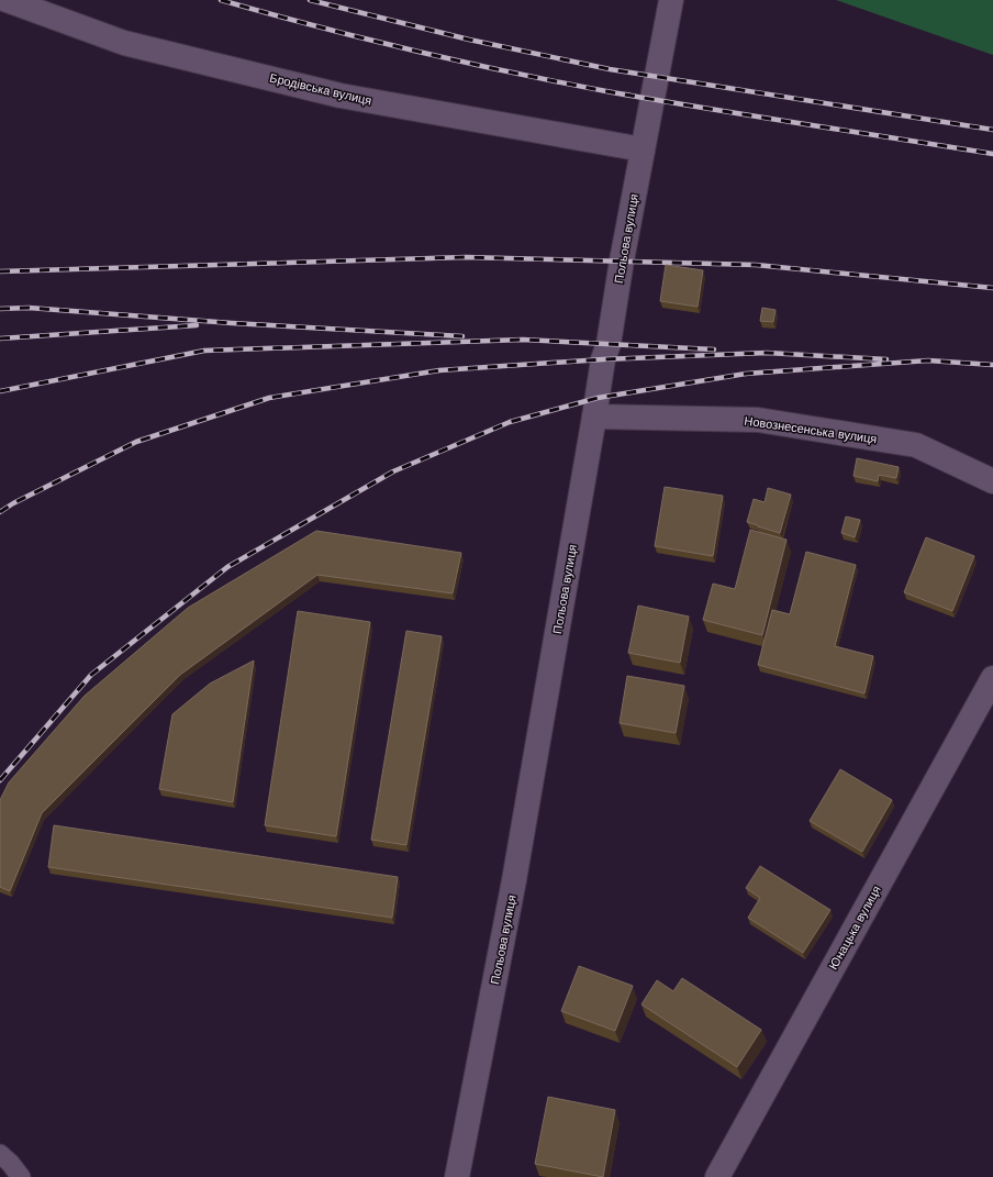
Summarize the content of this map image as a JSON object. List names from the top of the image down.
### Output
{
  "streets": {
    "street": [
      "Бродівська вулиця",
      "Польова вулиця",
      "Новознесенська вулиця",
      "Юнацька вулиця"
    ]
  },
  "crossings": [
    ["Бродівська вулиця", "Польова вулиця"],
    ["Польова вулиця", "Новознесенська вулиця"]
  ]
}
